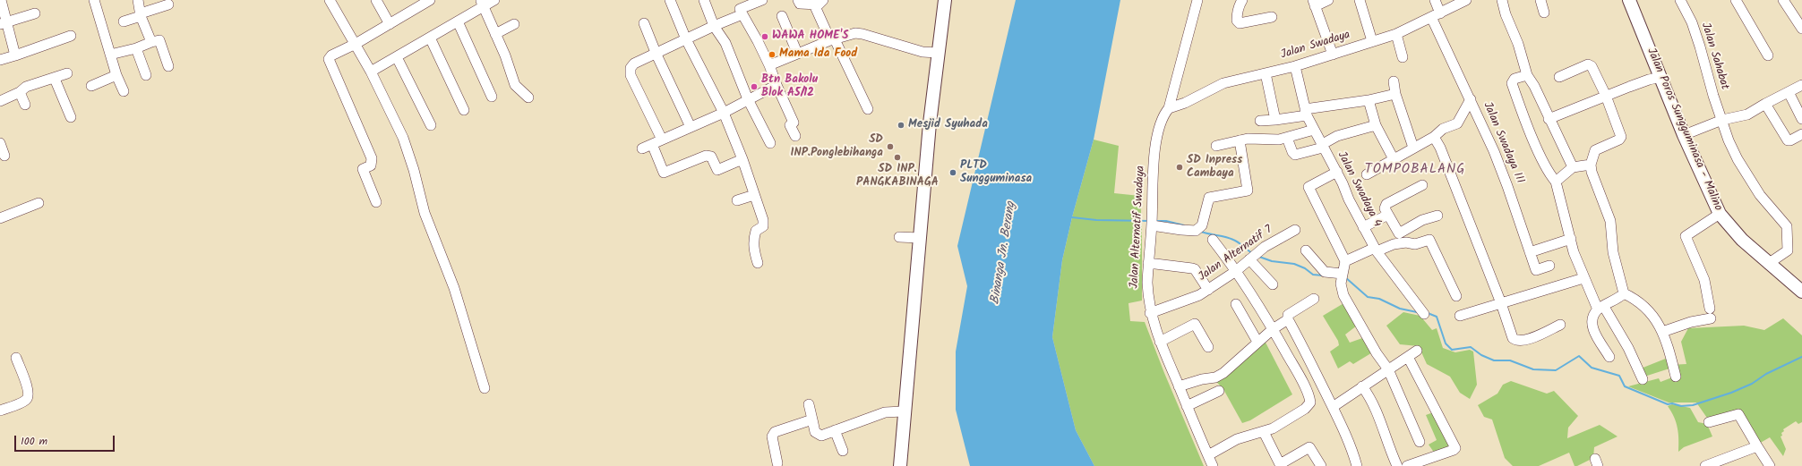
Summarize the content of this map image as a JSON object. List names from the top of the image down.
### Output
{
  "streets": {
    "main road": ["Jalan Poros Sungguminasa - Malino"],
    "street": [
      "Jalan Swadaya",
      "Jalan Sahabat",
      "Jalan Swadaya III",
      "Jalan Swadaya 4",
      "Jalan Alternatif Swadaya",
      "Jalan Alternatif 7"
    ]
  },
  "crossings": [
    ["Jalan Swadaya", "Jalan Swadaya III"],
    ["Jalan Swadaya", "Jalan Swadaya 4"],
    ["Jalan Swadaya", "Jalan Alternatif Swadaya"],
    ["Jalan Sahabat", "Jalan Poros Sungguminasa - Malino"],
    ["Jalan Alternatif Swadaya", "Jalan Alternatif 7"]
  ],
  "districts": ["TOMPOBALANG"],
  "water": ["Binanga Jn. Berang"],
  "places": [
    "WAWA HOME'S",
    "Mama Ida Food",
    "Btn Bakolu Blok A5/12",
    "Mesjid Syuhada",
    "SD INP.Ponglebihanga",
    "SD INP. PANGKABINAGA",
    "SD Inpress Cambaya",
    "PLTD Sungguminasa"
  ],
  "scale_bar": "100 m"
}
